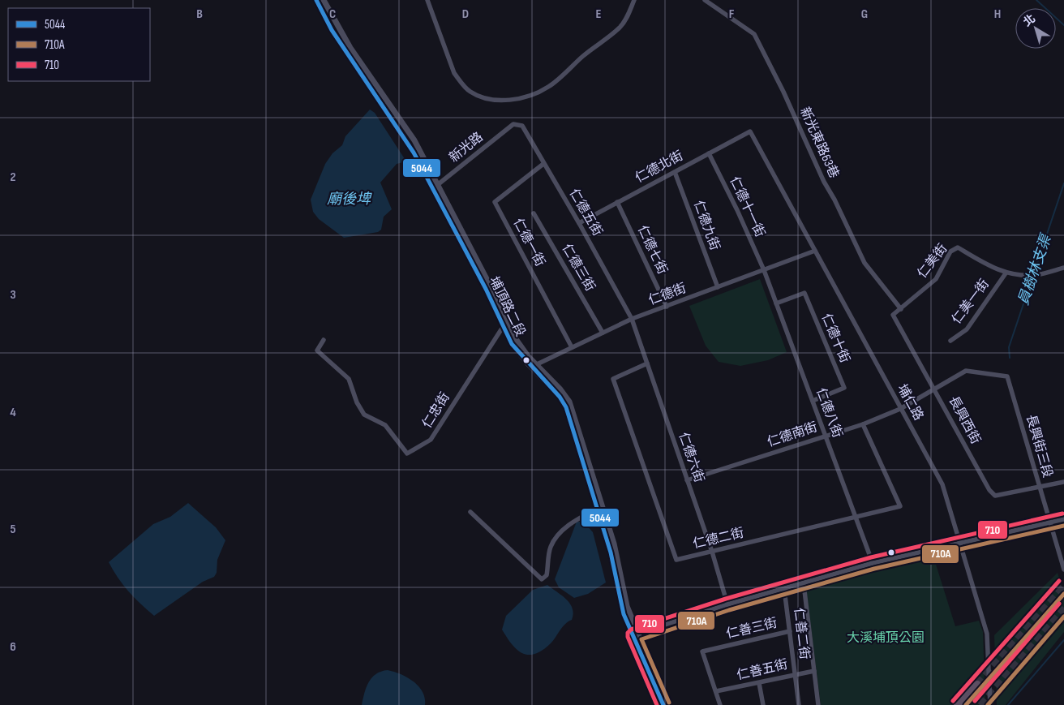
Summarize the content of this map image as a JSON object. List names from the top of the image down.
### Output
{
  "streets": {
    "street": [
      "新光東路63巷",
      "新光路",
      "仁德北街",
      "仁德十一街",
      "仁德五街",
      "仁德九街",
      "仁德一街",
      "仁德七街",
      "仁美街",
      "仁德三街",
      "仁德街",
      "仁美一街",
      "埔頂路二段",
      "仁德十街",
      "埔仁路",
      "仁忠街",
      "仁德八街",
      "長興西街",
      "仁德南街",
      "長興街三段",
      "仁德六街",
      "仁德二街",
      "仁善三街",
      "仁善二街",
      "仁善五街"
    ]
  },
  "crossings": [
    ["新光東路63巷", "仁美街"],
    ["新光路", "仁德五街"],
    ["新光路", "埔頂路二段"],
    ["仁德北街", "仁德十一街"],
    ["仁德北街", "仁德五街"],
    ["仁德北街", "仁德九街"],
    ["仁德北街", "仁德七街"],
    ["仁德北街", "埔仁路"],
    ["仁德十一街", "仁德街"],
    ["仁德十一街", "仁德八街"],
    ["仁德五街", "仁德一街"],
    ["仁德五街", "仁德街"],
    ["仁德五街", "仁德六街"],
    ["仁德九街", "仁德街"],
    ["仁德一街", "仁德街"],
    ["仁德七街", "仁德街"],
    ["仁美街", "仁美一街"],
    ["仁美街", "長興西街"],
    ["仁德三街", "仁德街"],
    ["仁德街", "埔頂路二段"],
    ["仁德街", "埔仁路"],
    ["仁德街", "仁德八街"],
    ["仁德街", "仁德六街"],
    ["埔頂路二段", "仁忠街"],
    ["仁德十街", "仁德八街"],
    ["埔仁路", "仁德南街"],
    ["仁德八街", "仁德南街"],
    ["仁德八街", "仁德二街"],
    ["長興西街", "仁德南街"],
    ["長興西街", "長興街三段"],
    ["仁德南街", "長興街三段"],
    ["仁德南街", "仁德六街"],
    ["仁德南街", "仁德二街"],
    ["仁德六街", "仁德二街"],
    ["仁善三街", "仁善二街"],
    ["仁善三街", "仁善五街"],
    ["仁善二街", "仁善五街"]
  ],
  "water": ["廟後埤", "員樹林支渠"],
  "parks": ["大溪埔頂公園"],
  "lines": ["transit line 5044", "transit line 710", "transit line 710A"],
  "legend": ["5044", "710A", "710"],
  "north": "top left",
  "grid": {
    "columns": [
      "B",
      "C",
      "D",
      "E",
      "F",
      "G",
      "H"
    ],
    "rows": [
      "2",
      "3",
      "4",
      "5",
      "6"
    ]
  }
}
